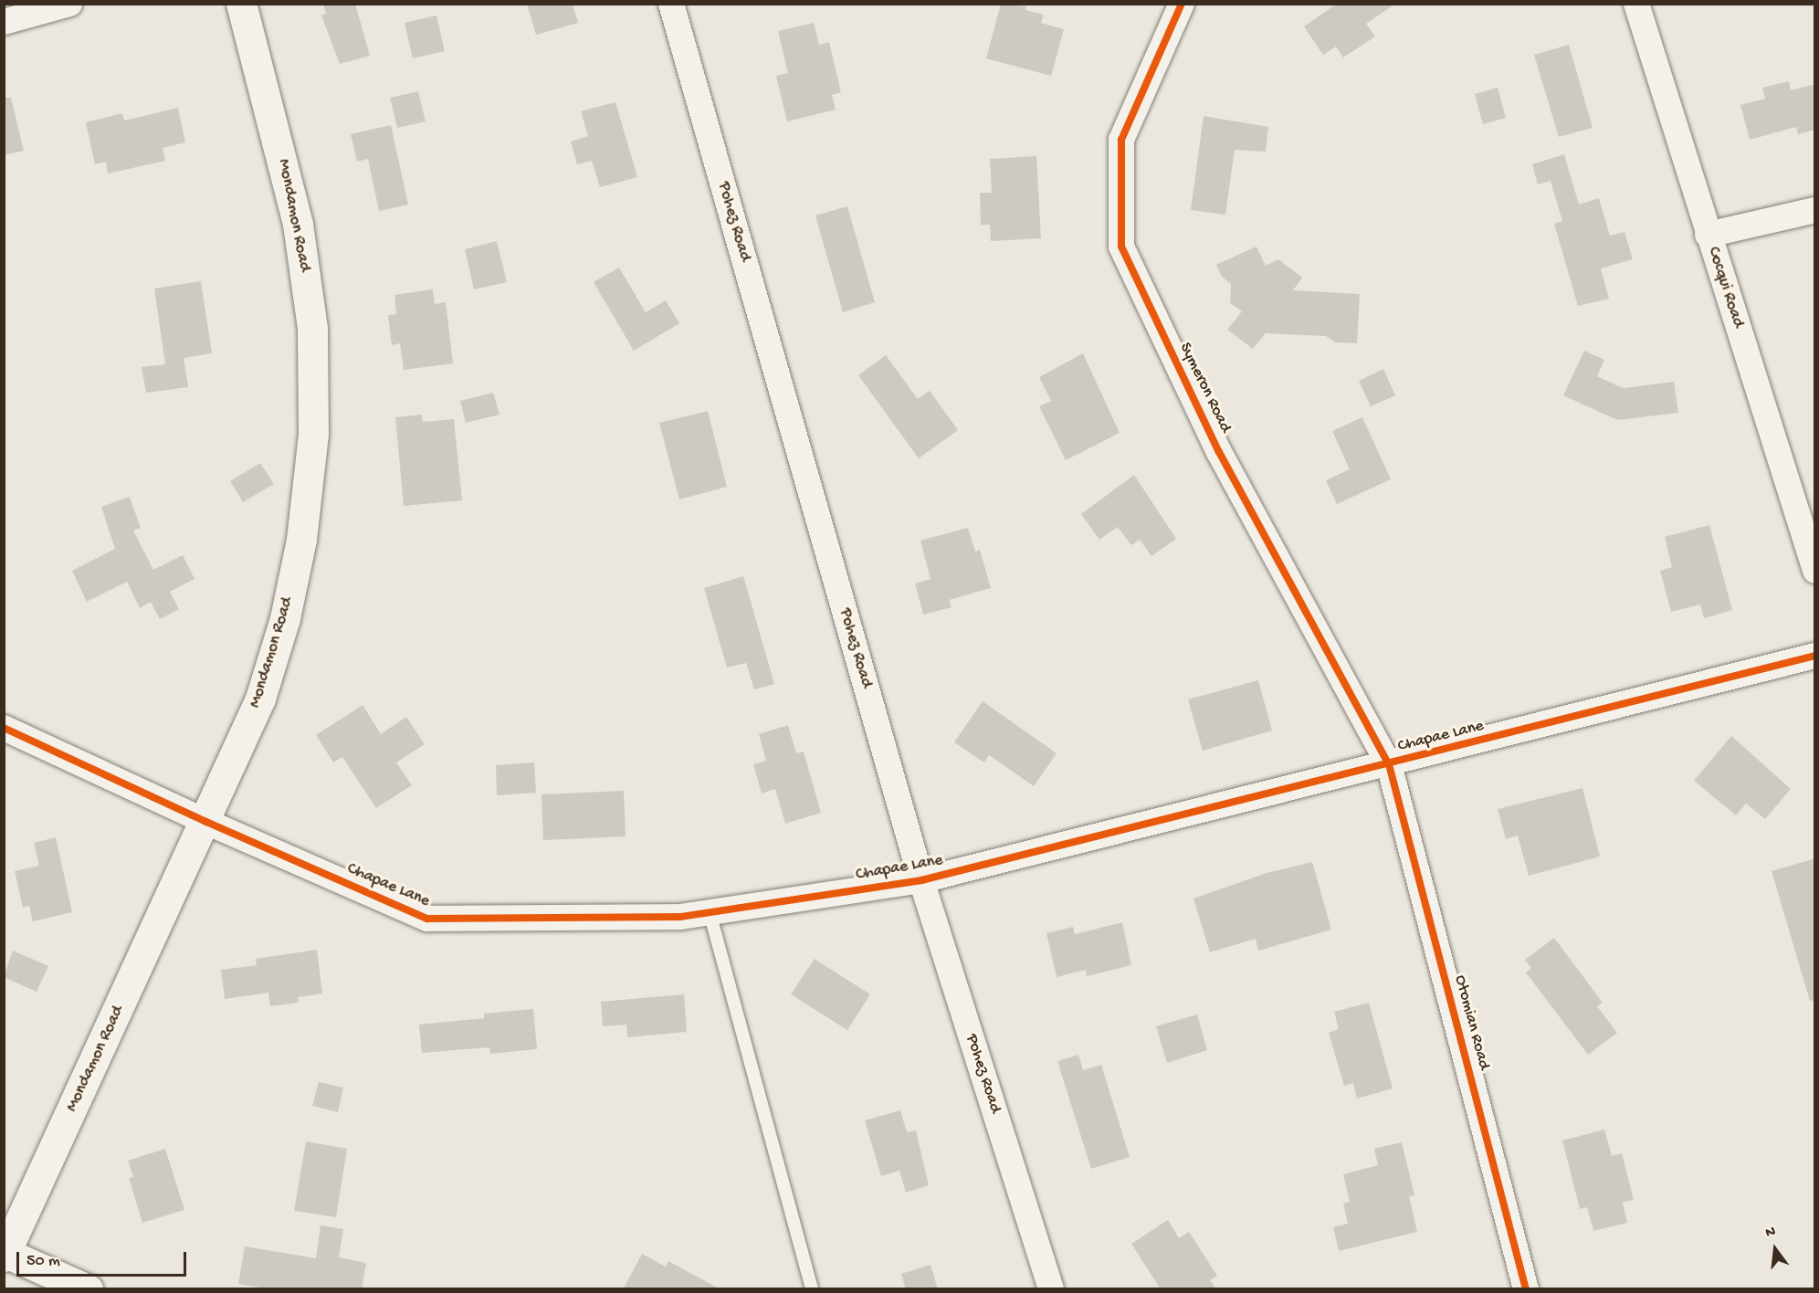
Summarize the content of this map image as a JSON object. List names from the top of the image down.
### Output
{
  "streets": {
    "street": [
      "Mondamon Road",
      "Pohez Road",
      "Cocqui Road",
      "Symeron Road",
      "Chapae Lane",
      "Otomian Road"
    ]
  },
  "crossings": [
    ["Mondamon Road", "Chapae Lane"],
    ["Pohez Road", "Chapae Lane"],
    ["Symeron Road", "Chapae Lane"],
    ["Symeron Road", "Otomian Road"],
    ["Chapae Lane", "Otomian Road"]
  ],
  "scale_bar": "50 m",
  "north": "top"
}
